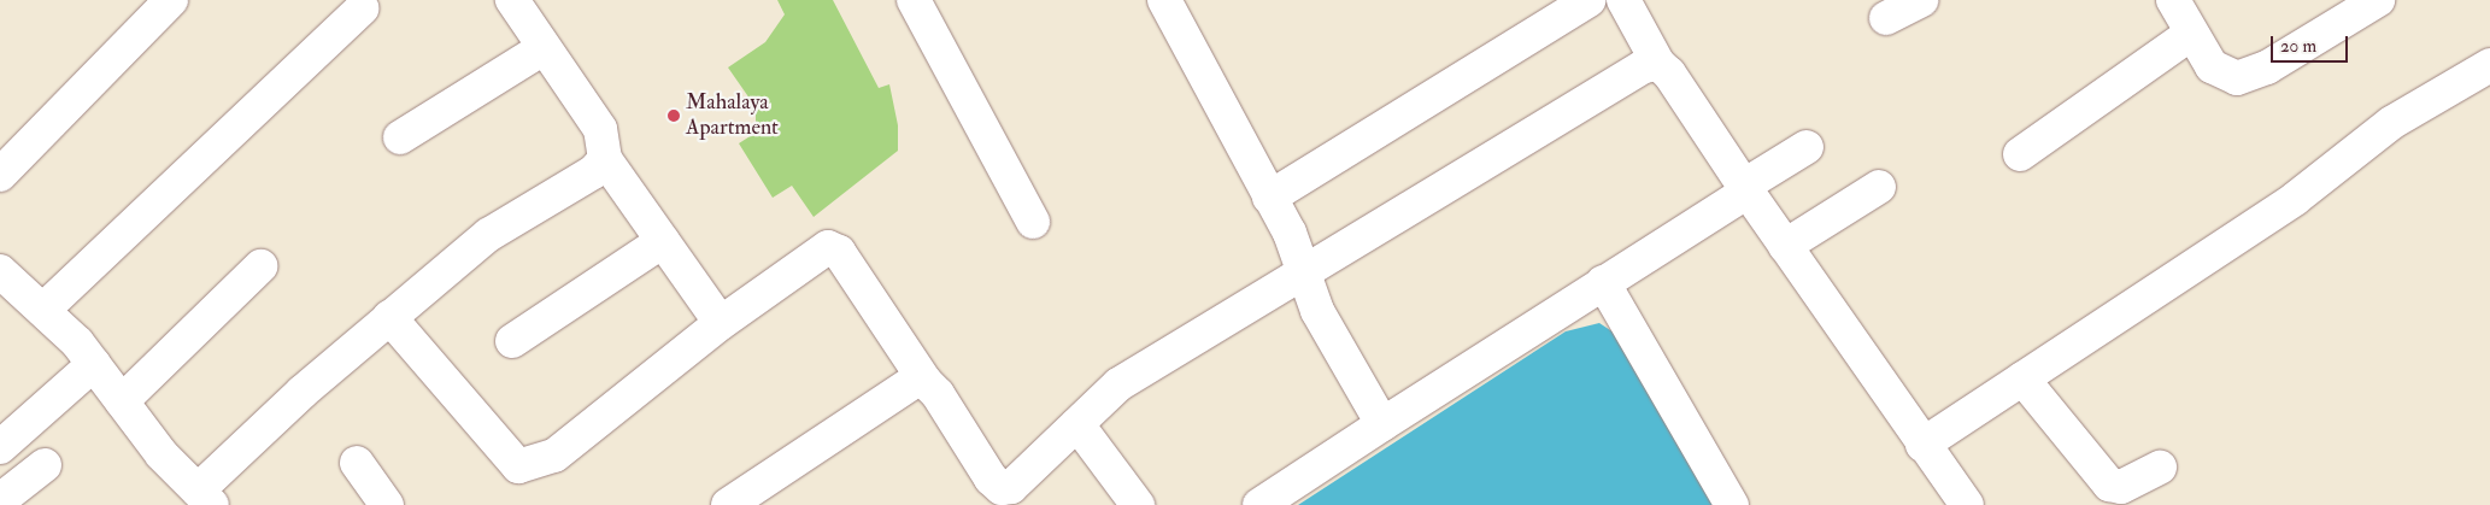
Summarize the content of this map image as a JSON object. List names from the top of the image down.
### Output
{
  "places": ["Mahalaya Apartment"],
  "scale_bar": "20 m"
}
